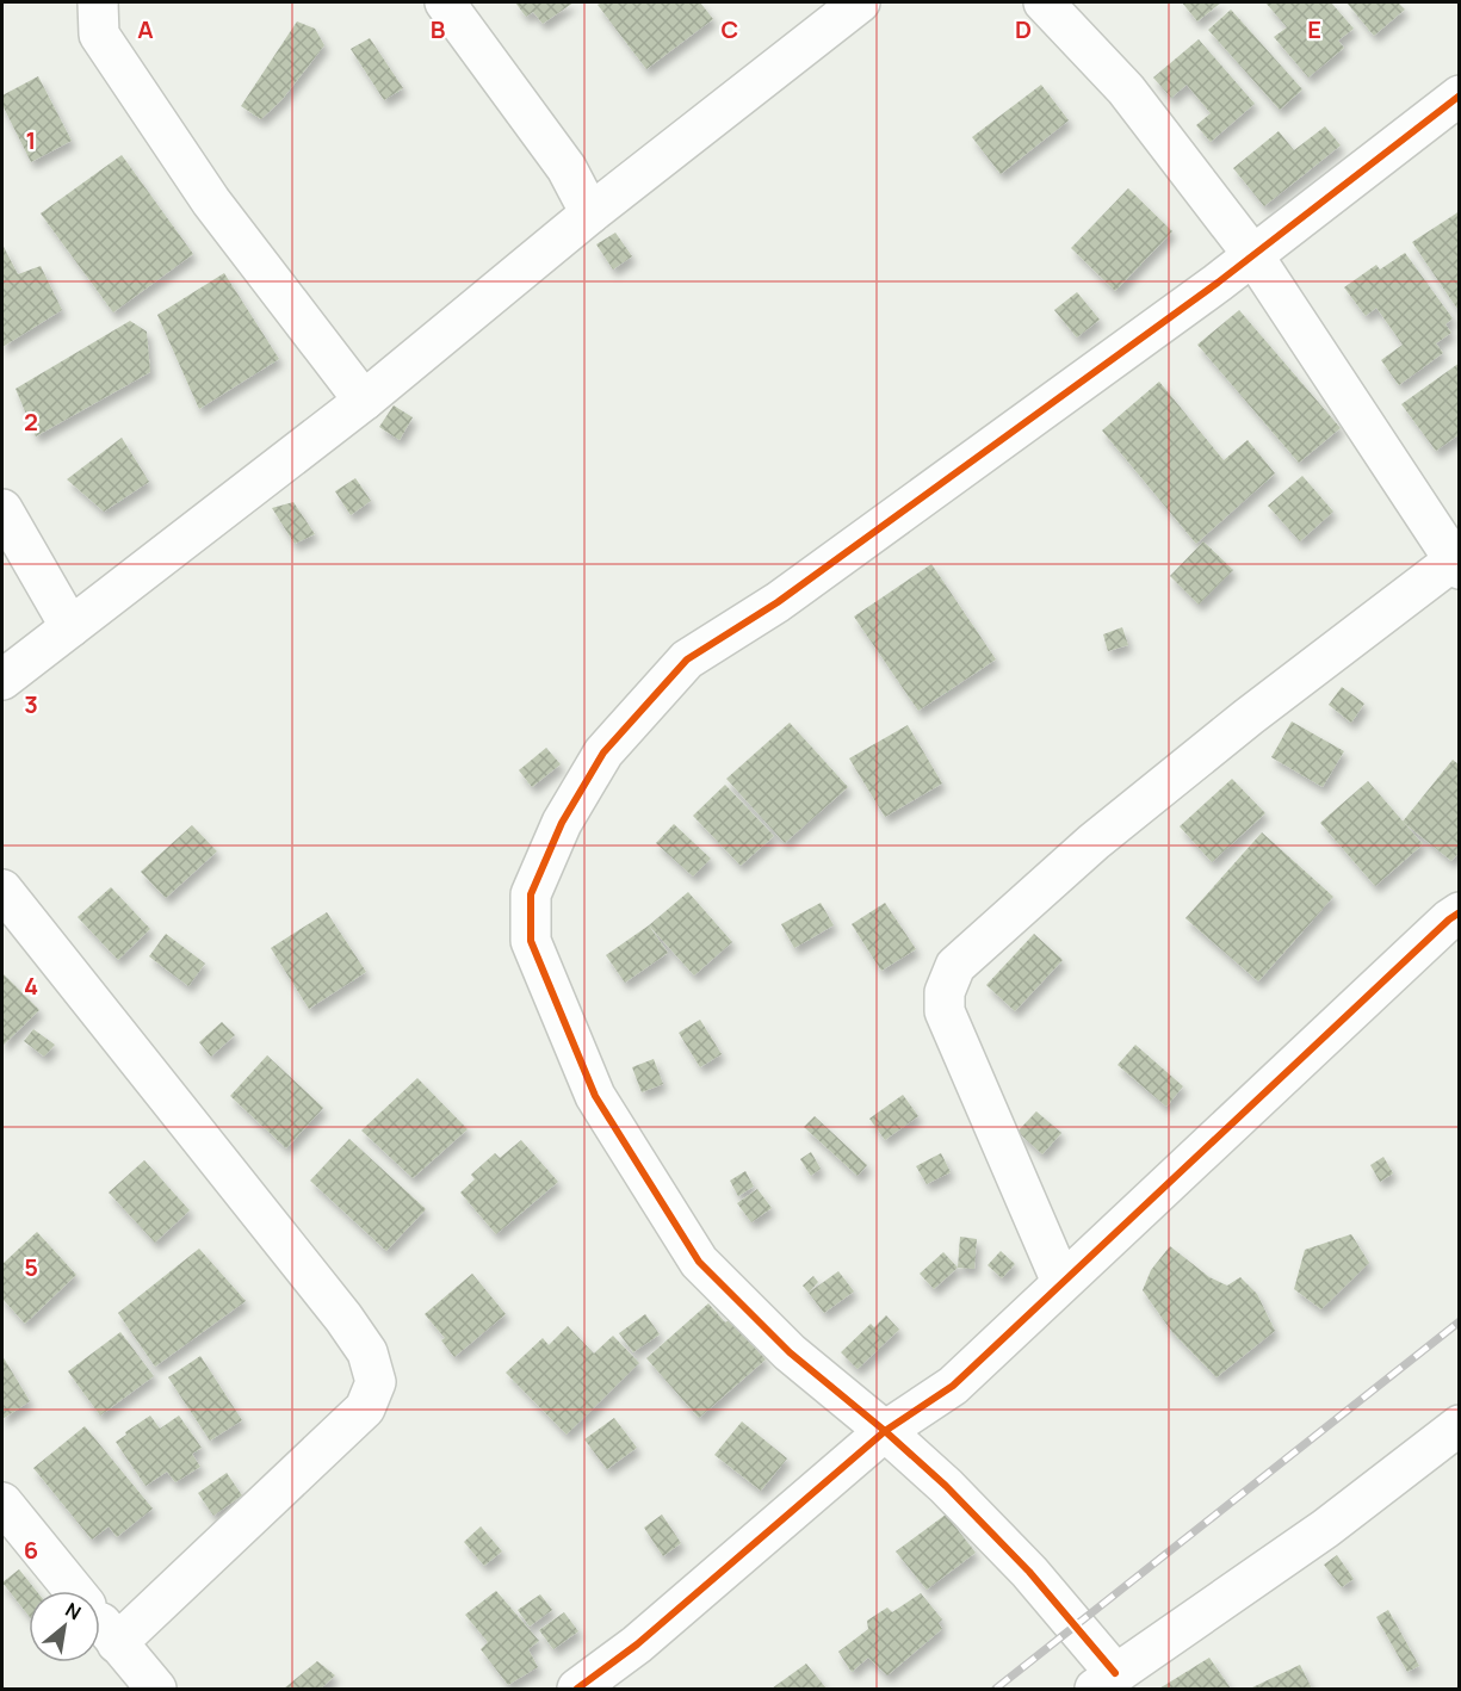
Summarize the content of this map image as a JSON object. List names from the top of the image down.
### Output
{
  "north": "top right",
  "grid": {
    "columns": [
      "A",
      "B",
      "C",
      "D",
      "E"
    ],
    "rows": [
      "1",
      "2",
      "3",
      "4",
      "5",
      "6"
    ]
  }
}
